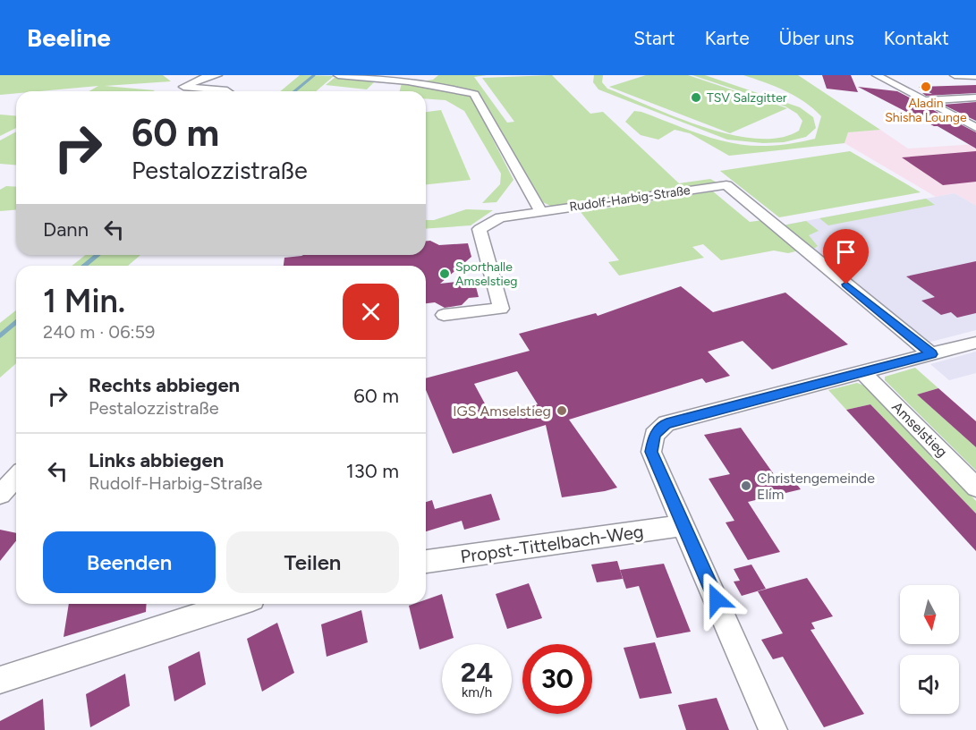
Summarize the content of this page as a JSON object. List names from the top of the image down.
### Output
{
  "streets": {
    "street": ["Rudolf-Harbig-Straße", "Amselstieg", "Propst-Tittelbach-Weg"]
  },
  "places": [
    "Aladin Shisha Lounge",
    "TSV Salzgitter",
    "Sporthalle Amselstieg",
    "IGS Amselstieg",
    "Christengemeinde Elim"
  ],
  "north": "bottom",
  "page": {
    "header": "Beeline",
    "nav": [
      "Start",
      "Karte",
      "Über uns",
      "Kontakt"
    ],
    "turn": ["60 m", "Pestalozzistraße"],
    "then": "Dann",
    "heading": ["1 Min.", "240 m · 06:59"],
    "list": [
      {
        "name": "Rechts abbiegen",
        "note": "Pestalozzistraße",
        "value": "60 m"
      },
      {
        "name": "Links abbiegen",
        "note": "Rudolf-Harbig-Straße",
        "value": "130 m"
      }
    ],
    "buttons": ["Beenden", "Teilen"],
    "speed": "24 km/h",
    "limit": "30"
  }
}
